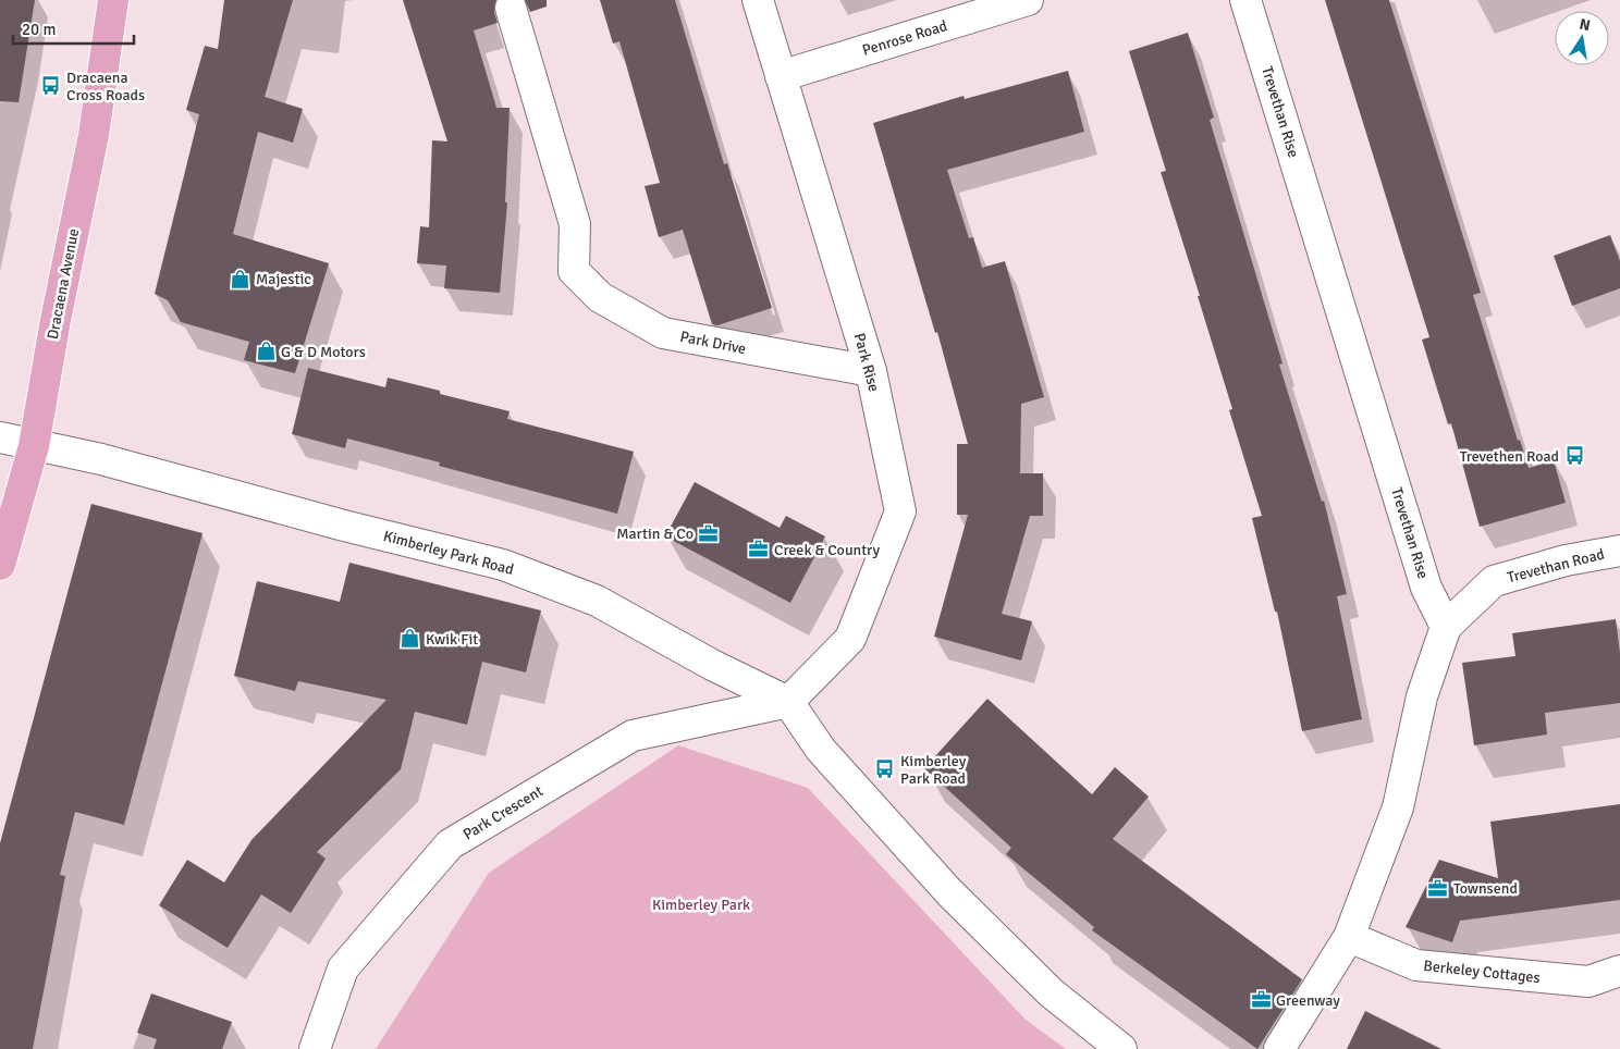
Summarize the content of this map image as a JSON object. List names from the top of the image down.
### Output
{
  "streets": {
    "main road": ["Dracaena Avenue"],
    "street": [
      "Penrose Road",
      "Trevethan Rise",
      "Park Drive",
      "Park Rise",
      "Kimberley Park Road",
      "Trevethan Road",
      "Park Crescent",
      "Berkeley Cottages"
    ]
  },
  "crossings": [
    ["Penrose Road", "Park Rise"],
    ["Trevethan Rise", "Trevethan Road"],
    ["Dracaena Avenue", "Kimberley Park Road"],
    ["Park Drive", "Park Rise"],
    ["Park Rise", "Kimberley Park Road"],
    ["Park Rise", "Park Crescent"],
    ["Kimberley Park Road", "Park Crescent"]
  ],
  "parks": ["Kimberley Park"],
  "places": {
    "bus stop": ["Dracaena Cross Roads", "Trevethen Road", "Kimberley Park Road"],
    "shop": ["Majestic", "G & D Motors", "Kwik Fit"],
    "office": [
      "Martin & Co",
      "Creek & Country",
      "Townsend",
      "Greenway"
    ]
  },
  "scale_bar": "20 m",
  "north": "top"
}
